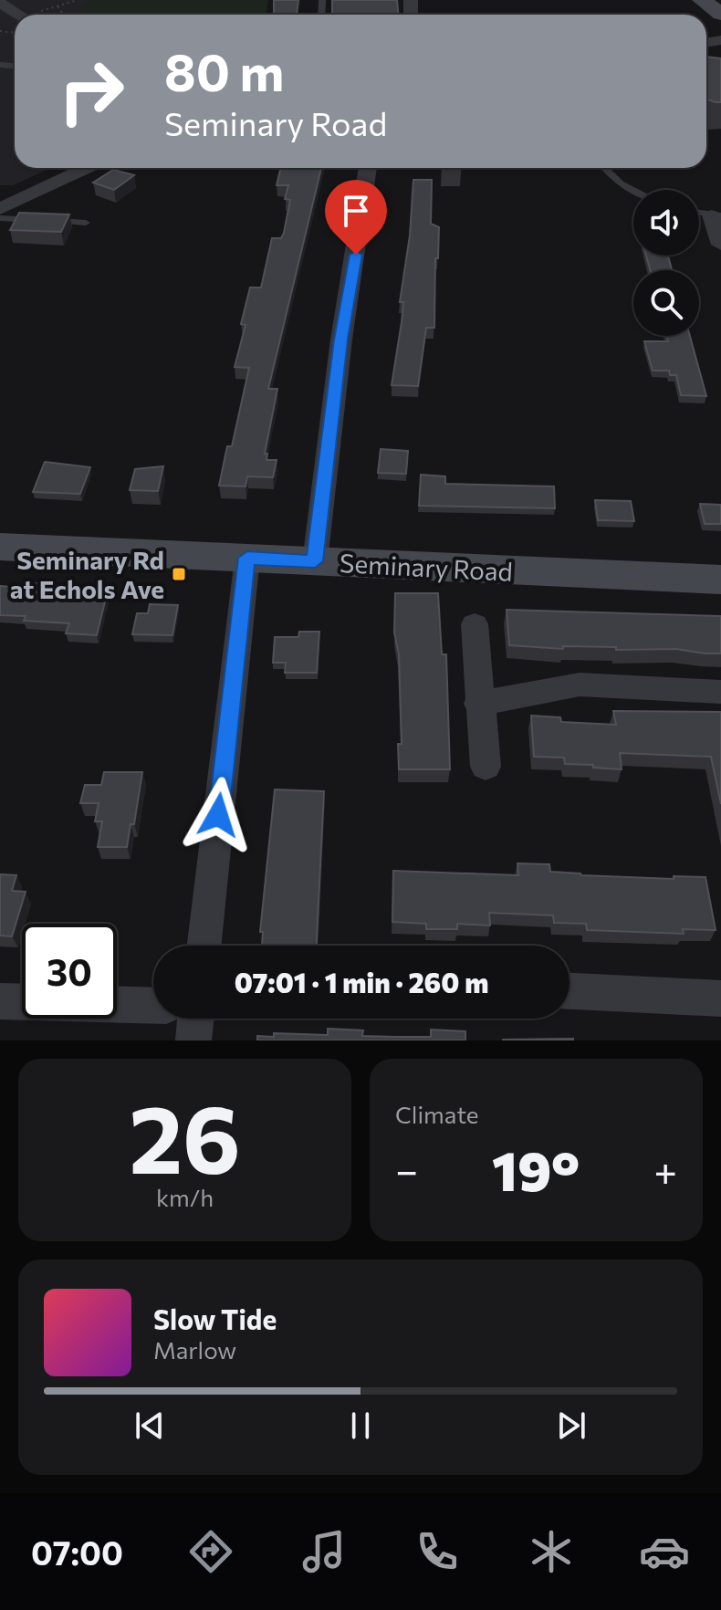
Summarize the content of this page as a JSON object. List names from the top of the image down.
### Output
{
  "streets": {
    "main road": ["Seminary Road"]
  },
  "places": {
    "transit": ["Seminary Rd at Echols Ave"]
  },
  "page": {
    "turn": ["80 m", "Seminary Road"],
    "limit": "30",
    "trip": "07:01 · 1 min · 260 m",
    "tile": [
      ["26", "km/h"],
      "Climate"
    ],
    "heat": ["−", "19°", "+"],
    "song": ["Slow Tide", "Marlow"],
    "tabs": "07:00"
  }
}
